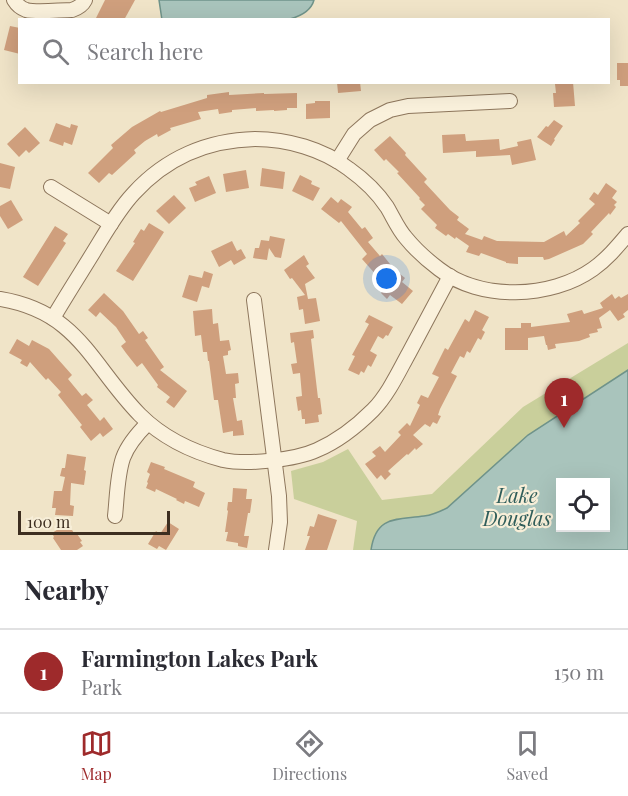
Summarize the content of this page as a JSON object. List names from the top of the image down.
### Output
{
  "water": ["Lake Douglas"],
  "scale_bar": "100 m",
  "page": {
    "search": "Search here",
    "pins": "1",
    "scale": "100 m",
    "heading": "Nearby",
    "list": [
      {
        "mark": "1",
        "name": "Farmington Lakes Park",
        "note": "Park",
        "value": "150 m"
      }
    ],
    "nav": ["Map", "Directions", "Saved"]
  }
}
